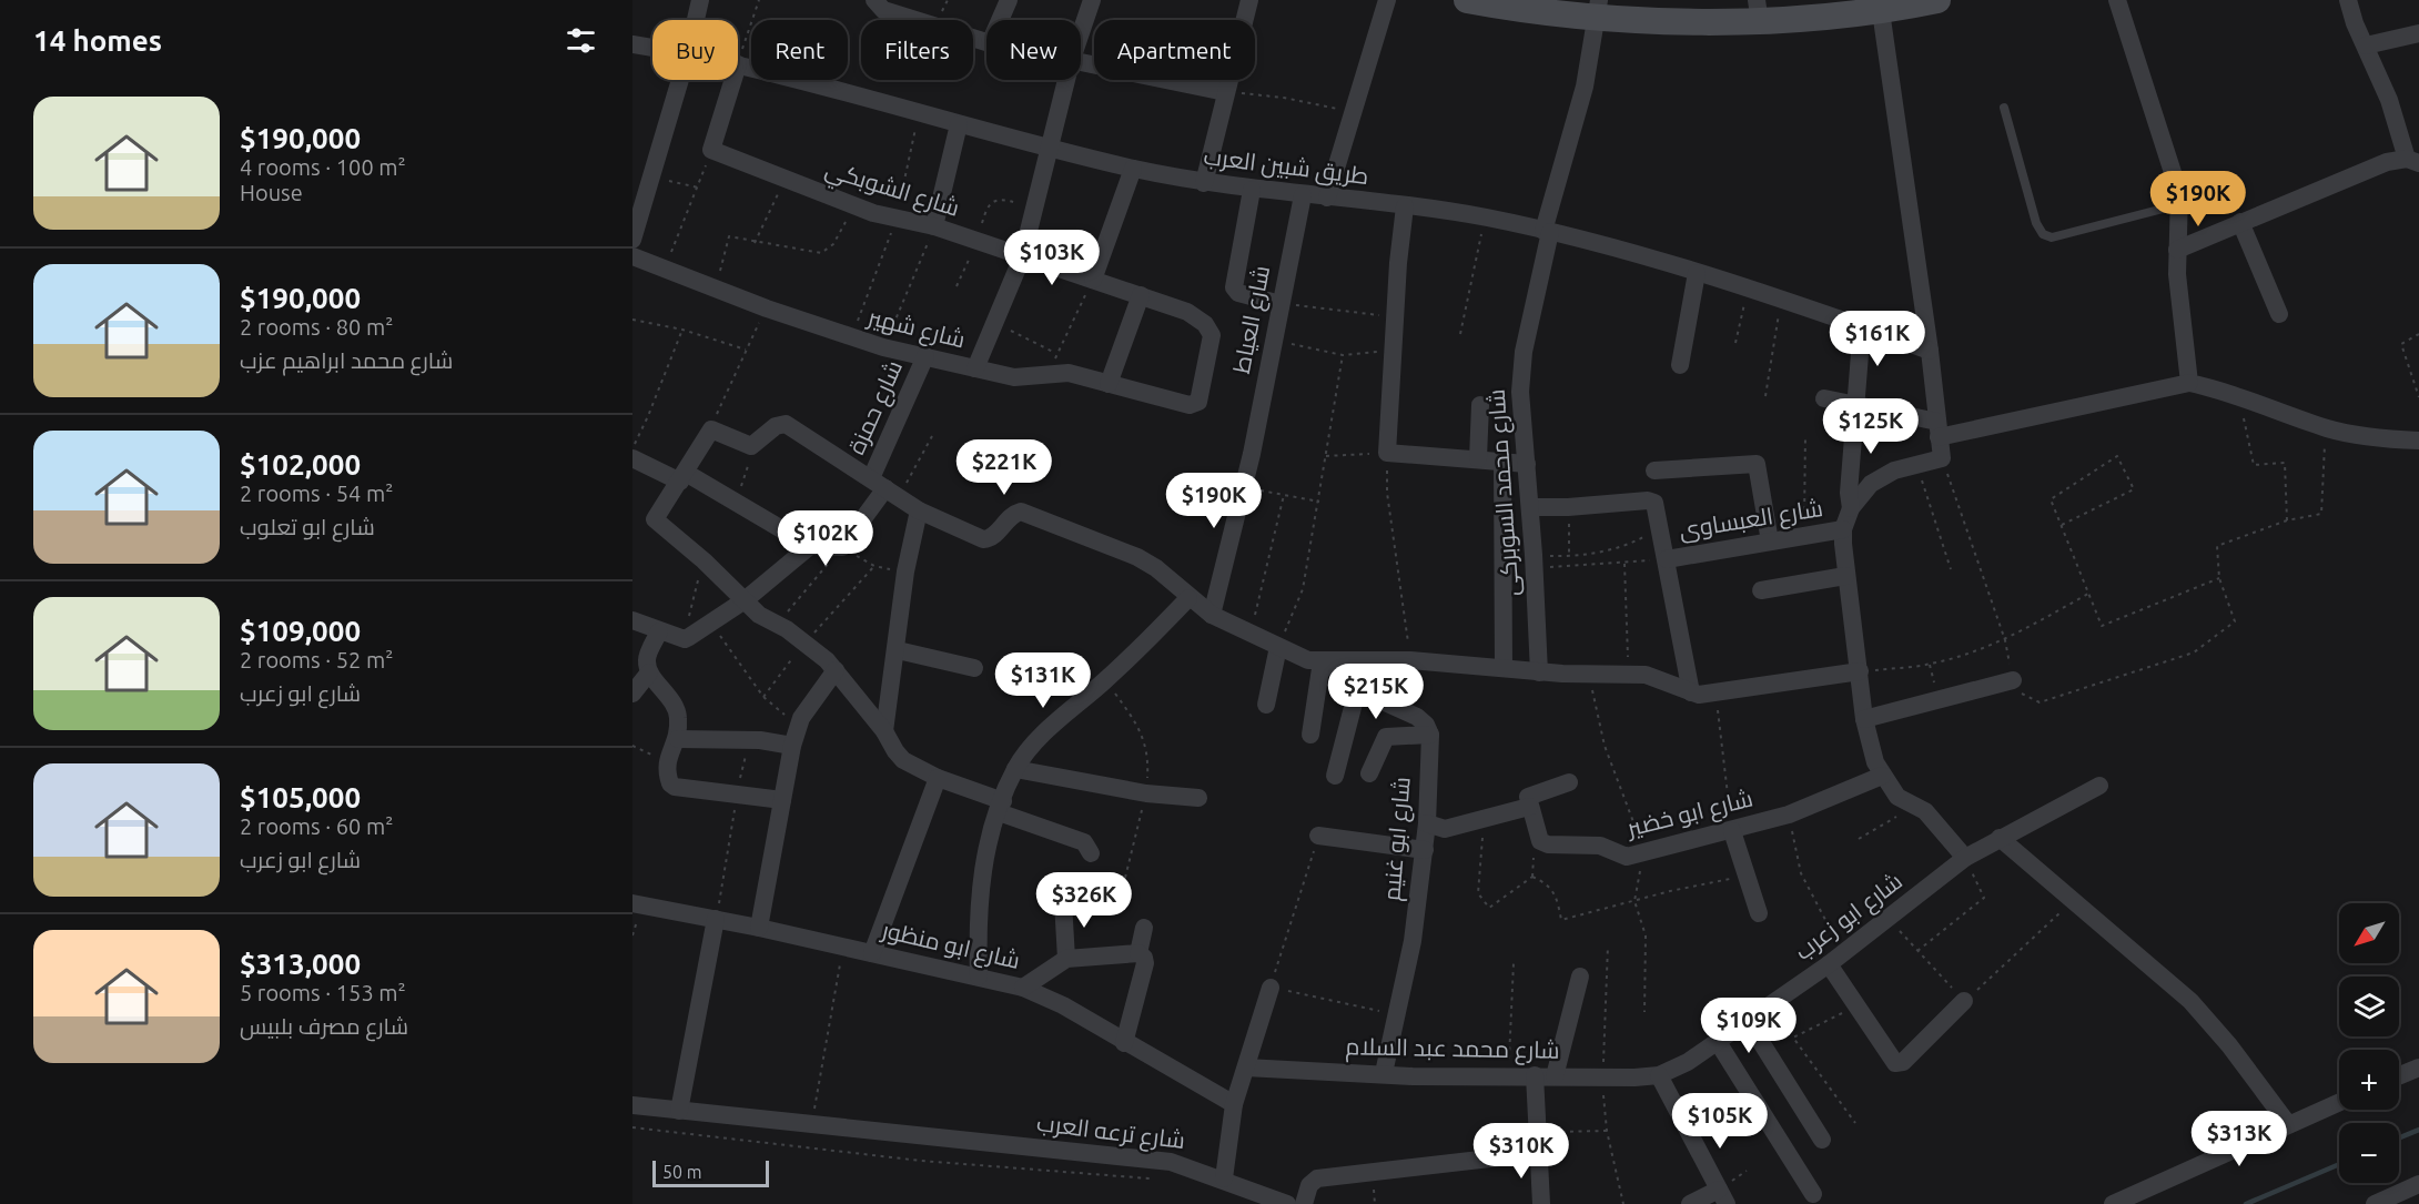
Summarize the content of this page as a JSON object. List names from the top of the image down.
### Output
{
  "streets": {
    "street": [
      "طريق شبين العرب",
      "شارع الشوبكي",
      "شارع العياط",
      "شارع شهير",
      "شارع حمزة",
      "شارع محمد السوبركى",
      "شارع العبساوى",
      "شارع ابو خضير",
      "شارع ابو غنيم",
      "شارع ابو زعرب",
      "شارع ابو منظور",
      "شارع محمد عبد السلام",
      "شارع ترعه العرب"
    ]
  },
  "crossings": [
    ["طريق شبين العرب", "شارع العياط"],
    ["طريق شبين العرب", "شارع محمد السوبركى"],
    ["شارع الشوبكي", "شارع شهير"],
    ["شارع شهير", "شارع حمزة"],
    ["شارع ابو غنيم", "شارع محمد عبد السلام"],
    ["شارع ابو زعرب", "شارع محمد عبد السلام"]
  ],
  "scale_bar": "50 m",
  "north": "bottom left",
  "page": {
    "heading": "14 homes",
    "chip": [
      "Buy",
      "Rent",
      "Filters",
      "New",
      "Apartment"
    ],
    "list": [
      {
        "name": "$190,000",
        "note": "4 rooms · 100 m² · House"
      },
      {
        "name": "$190,000",
        "note": "2 rooms · 80 m² · شارع محمد ابراهيم عزب"
      },
      {
        "name": "$102,000",
        "note": "2 rooms · 54 m² · شارع ابو تعلوب"
      },
      {
        "name": "$109,000",
        "note": "2 rooms · 52 m² · شارع ابو زعرب"
      },
      {
        "name": "$105,000",
        "note": "2 rooms · 60 m² · شارع ابو زعرب"
      },
      {
        "name": "$313,000",
        "note": "5 rooms · 153 m² · شارع مصرف بلبيس"
      }
    ],
    "price": [
      "$190K",
      "$103K",
      "$161K",
      "$125K",
      "$221K",
      "$190K",
      "$102K",
      "$131K",
      "$215K",
      "$326K",
      "$109K",
      "$105K",
      "$313K",
      "$310K"
    ],
    "map_buttons": ["+", "−"],
    "scale": "50 m"
  }
}
